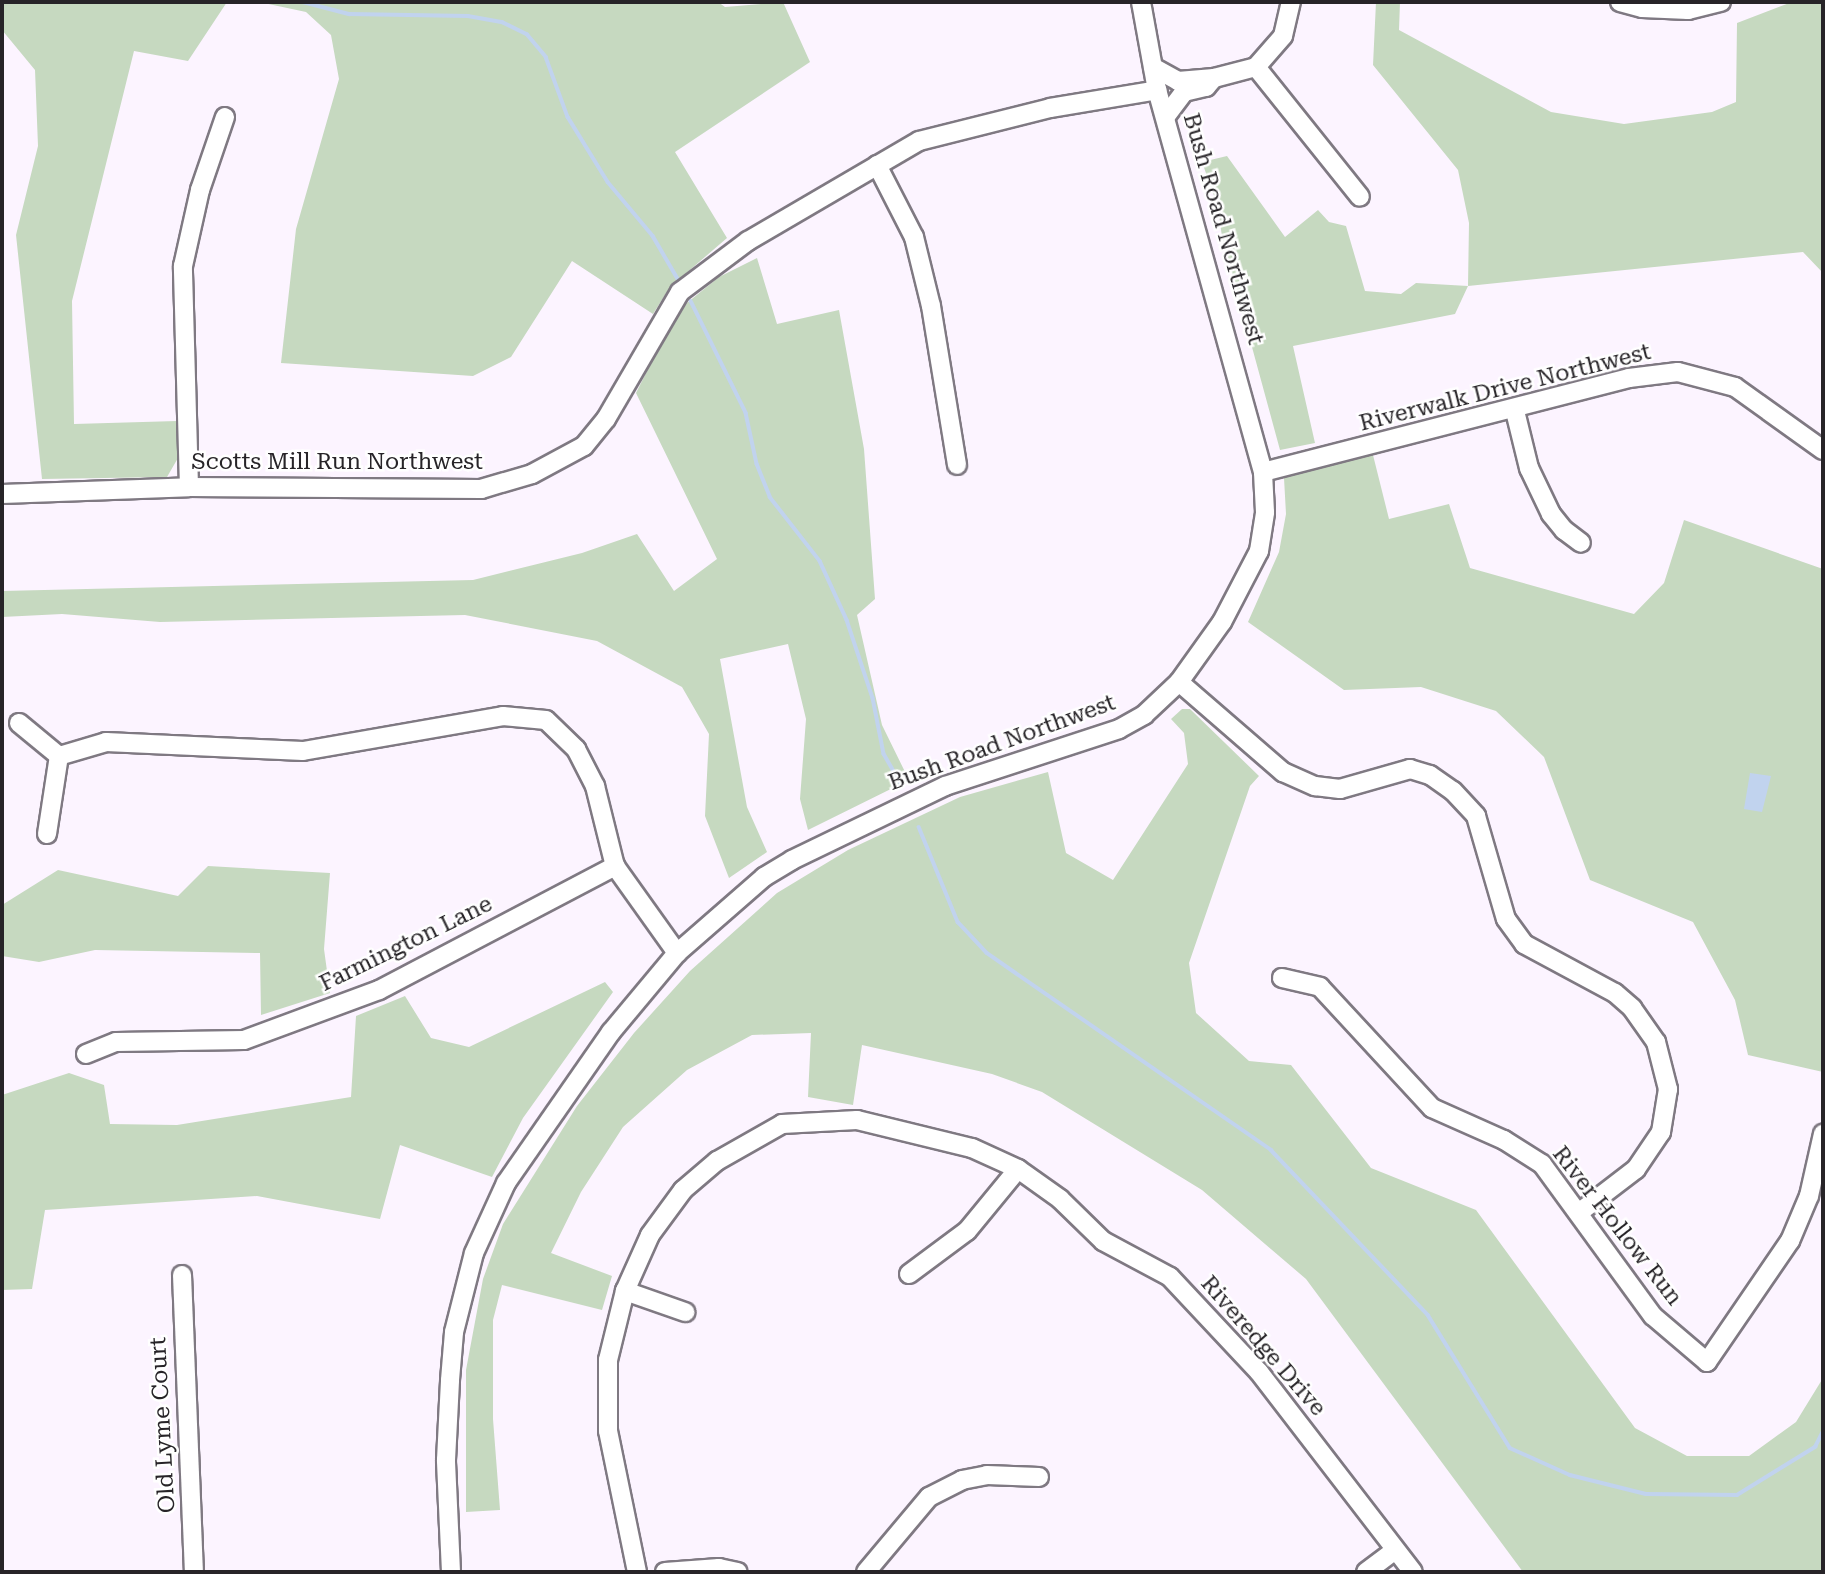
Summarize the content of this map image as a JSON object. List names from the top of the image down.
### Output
{
  "streets": {
    "street": [
      "Bush Road Northwest",
      "Riverwalk Drive Northwest",
      "Scotts Mill Run Northwest",
      "Farmington Lane",
      "River Hollow Run",
      "Riveredge Drive",
      "Old Lyme Court"
    ]
  },
  "crossings": [
    ["Bush Road Northwest", "Riverwalk Drive Northwest"],
    ["Bush Road Northwest", "Scotts Mill Run Northwest"]
  ]
}
